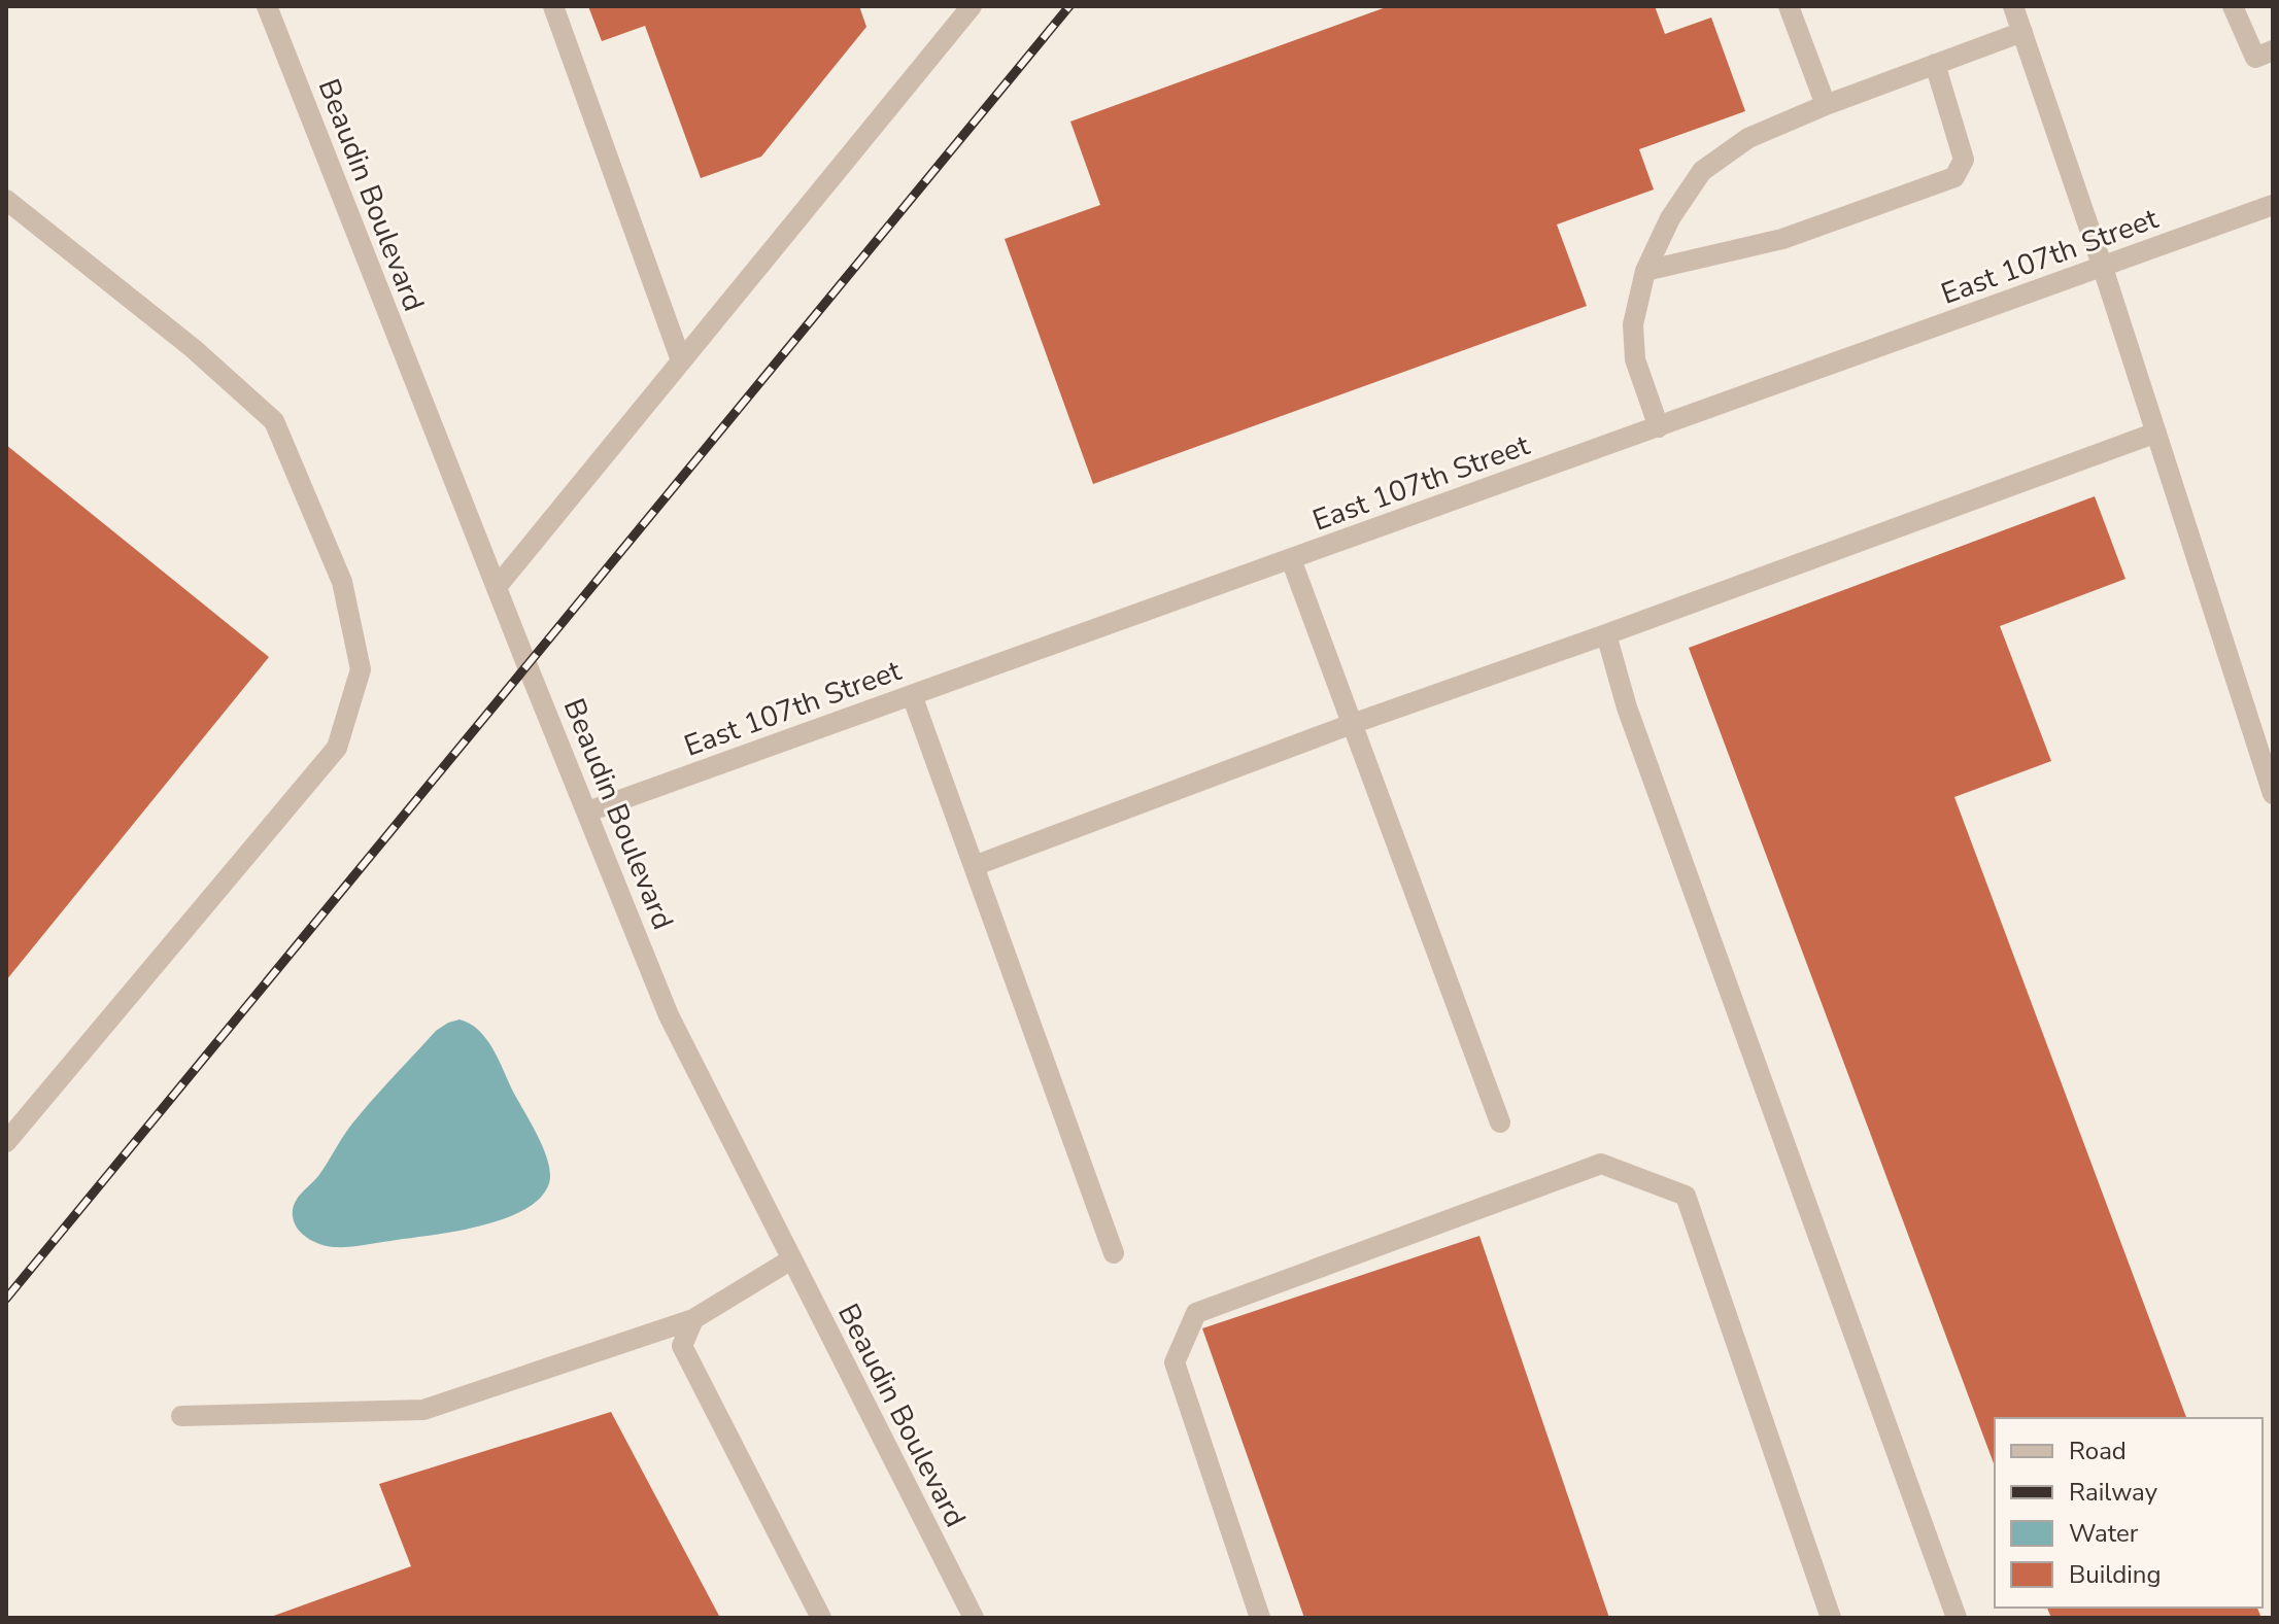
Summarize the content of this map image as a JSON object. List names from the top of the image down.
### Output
{
  "streets": {
    "street": ["Beaudin Boulevard", "East 107th Street"]
  },
  "crossings": [
    ["Beaudin Boulevard", "East 107th Street"]
  ],
  "legend": [
    "Road",
    "Railway",
    "Water",
    "Building"
  ]
}
